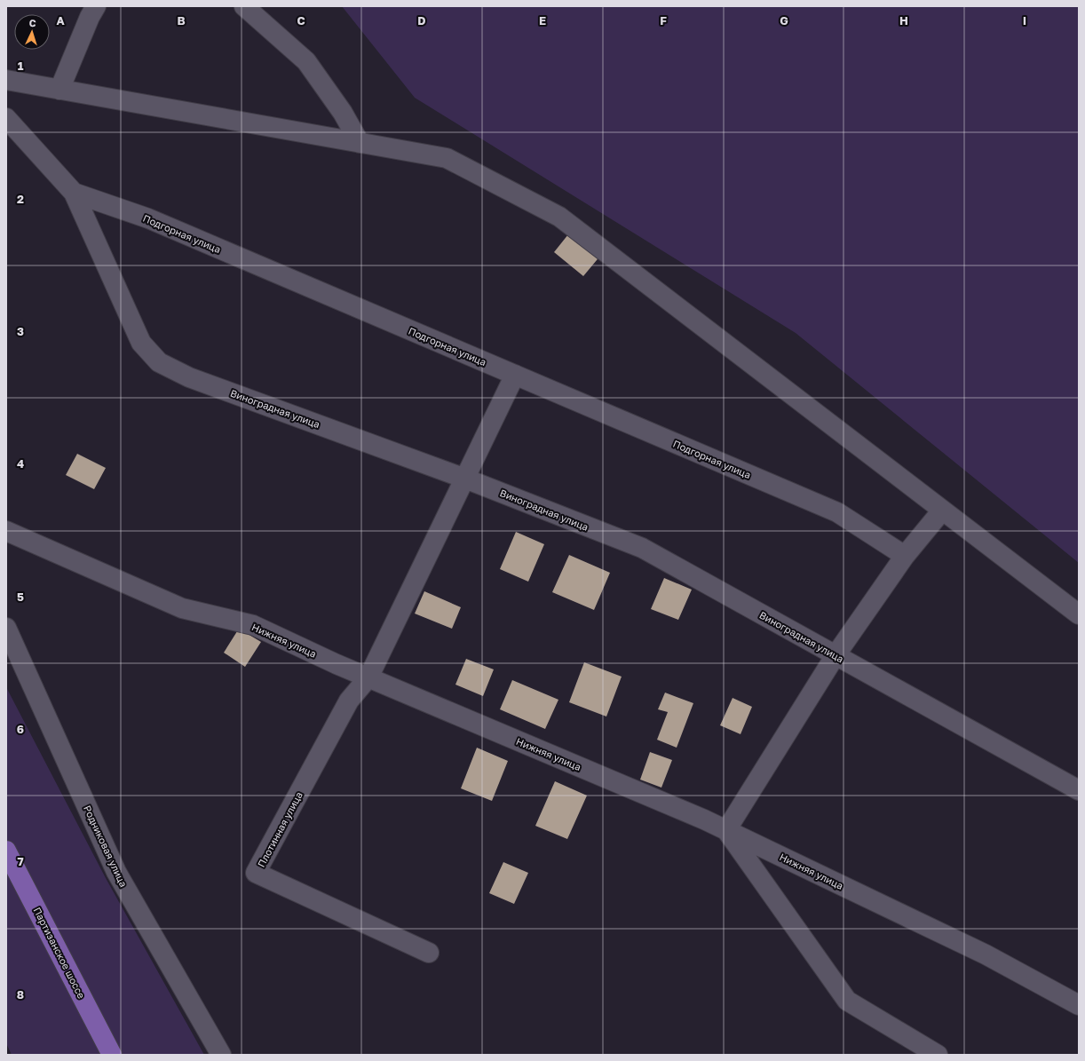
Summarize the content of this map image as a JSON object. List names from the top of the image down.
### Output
{
  "streets": {
    "main road": ["Партизанское шоссе"],
    "street": [
      "Подгорная улица",
      "Виноградная улица",
      "Нижняя улица",
      "Плотинная улица",
      "Родниковая улица"
    ]
  },
  "crossings": [
    ["Подгорная улица", "Виноградная улица"],
    ["Нижняя улица", "Плотинная улица"]
  ],
  "north": "top",
  "grid": {
    "columns": [
      "A",
      "B",
      "C",
      "D",
      "E",
      "F",
      "G",
      "H",
      "I"
    ],
    "rows": [
      "1",
      "2",
      "3",
      "4",
      "5",
      "6",
      "7",
      "8"
    ]
  }
}
